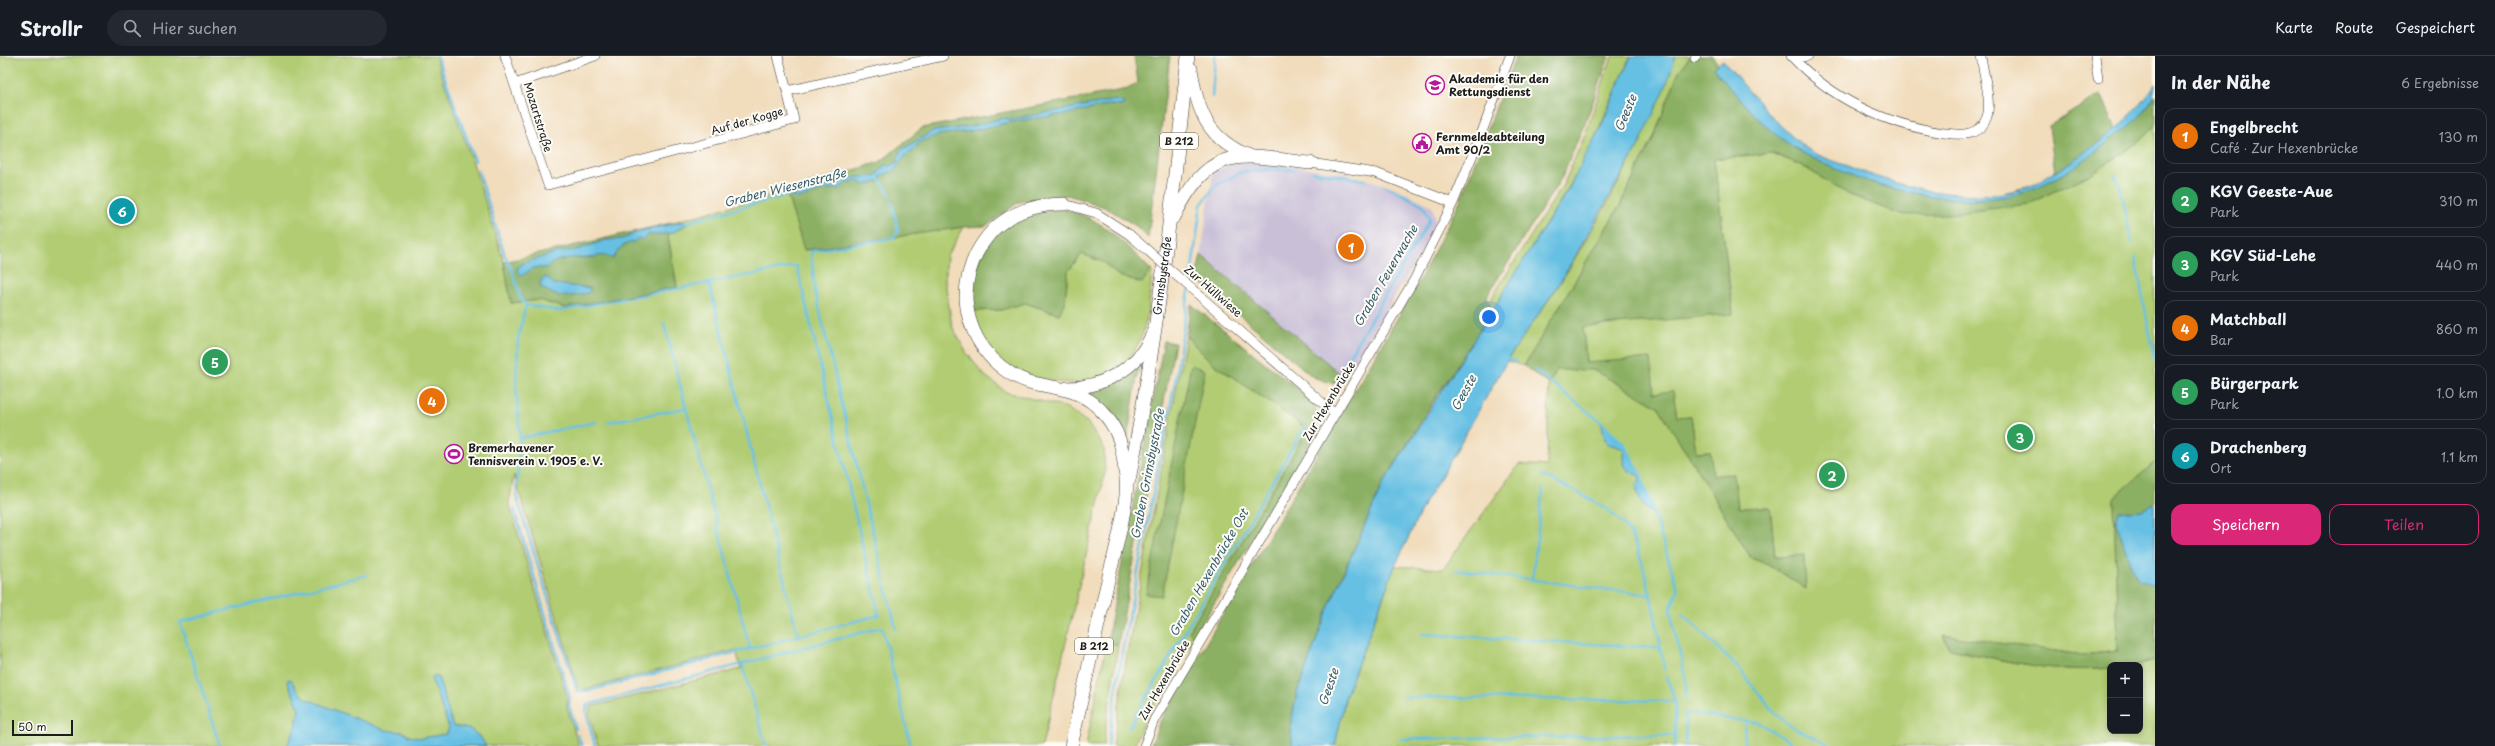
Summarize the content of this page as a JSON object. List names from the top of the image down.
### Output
{
  "streets": {
    "highway": ["B 212", "Grimsbystraße"],
    "street": [
      "Mozartstraße",
      "Auf der Kogge",
      "Zur Hüllwiese",
      "Zur Hexenbrücke"
    ]
  },
  "crossings": [
    ["Mozartstraße", "Auf der Kogge"],
    ["B 212", "Grimsbystraße"],
    ["Zur Hüllwiese", "Zur Hexenbrücke"]
  ],
  "water": [
    "Geeste",
    "Graben Wiesenstraße",
    "Graben Feuerwache",
    "Graben Grimsbystraße",
    "Graben Hexenbrücke Ost"
  ],
  "places": {
    "school or university": ["Akademie für den Rettungsdienst"],
    "public building": ["Fernmeldeabteilung Amt 90/2"],
    "sports": ["Bremerhavener Tennisverein v. 1905 e. V."]
  },
  "scale_bar": "50 m",
  "page": {
    "header": "Strollr",
    "search": "Hier suchen",
    "nav": ["Karte", "Route", "Gespeichert"],
    "heading": ["In der Nähe", "6 Ergebnisse"],
    "list": [
      {
        "mark": "1",
        "name": "Engelbrecht",
        "note": "Café · Zur Hexenbrücke",
        "value": "130 m"
      },
      {
        "mark": "2",
        "name": "KGV Geeste-Aue",
        "note": "Park",
        "value": "310 m"
      },
      {
        "mark": "3",
        "name": "KGV Süd-Lehe",
        "note": "Park",
        "value": "440 m"
      },
      {
        "mark": "4",
        "name": "Matchball",
        "note": "Bar",
        "value": "860 m"
      },
      {
        "mark": "5",
        "name": "Bürgerpark",
        "note": "Park",
        "value": "1.0 km"
      },
      {
        "mark": "6",
        "name": "Drachenberg",
        "note": "Ort",
        "value": "1.1 km"
      }
    ],
    "pins": [
      "6",
      "1",
      "5",
      "4",
      "3",
      "2"
    ],
    "buttons": ["Speichern", "Teilen"],
    "map_buttons": ["+", "−"],
    "scale": "50 m"
  }
}
